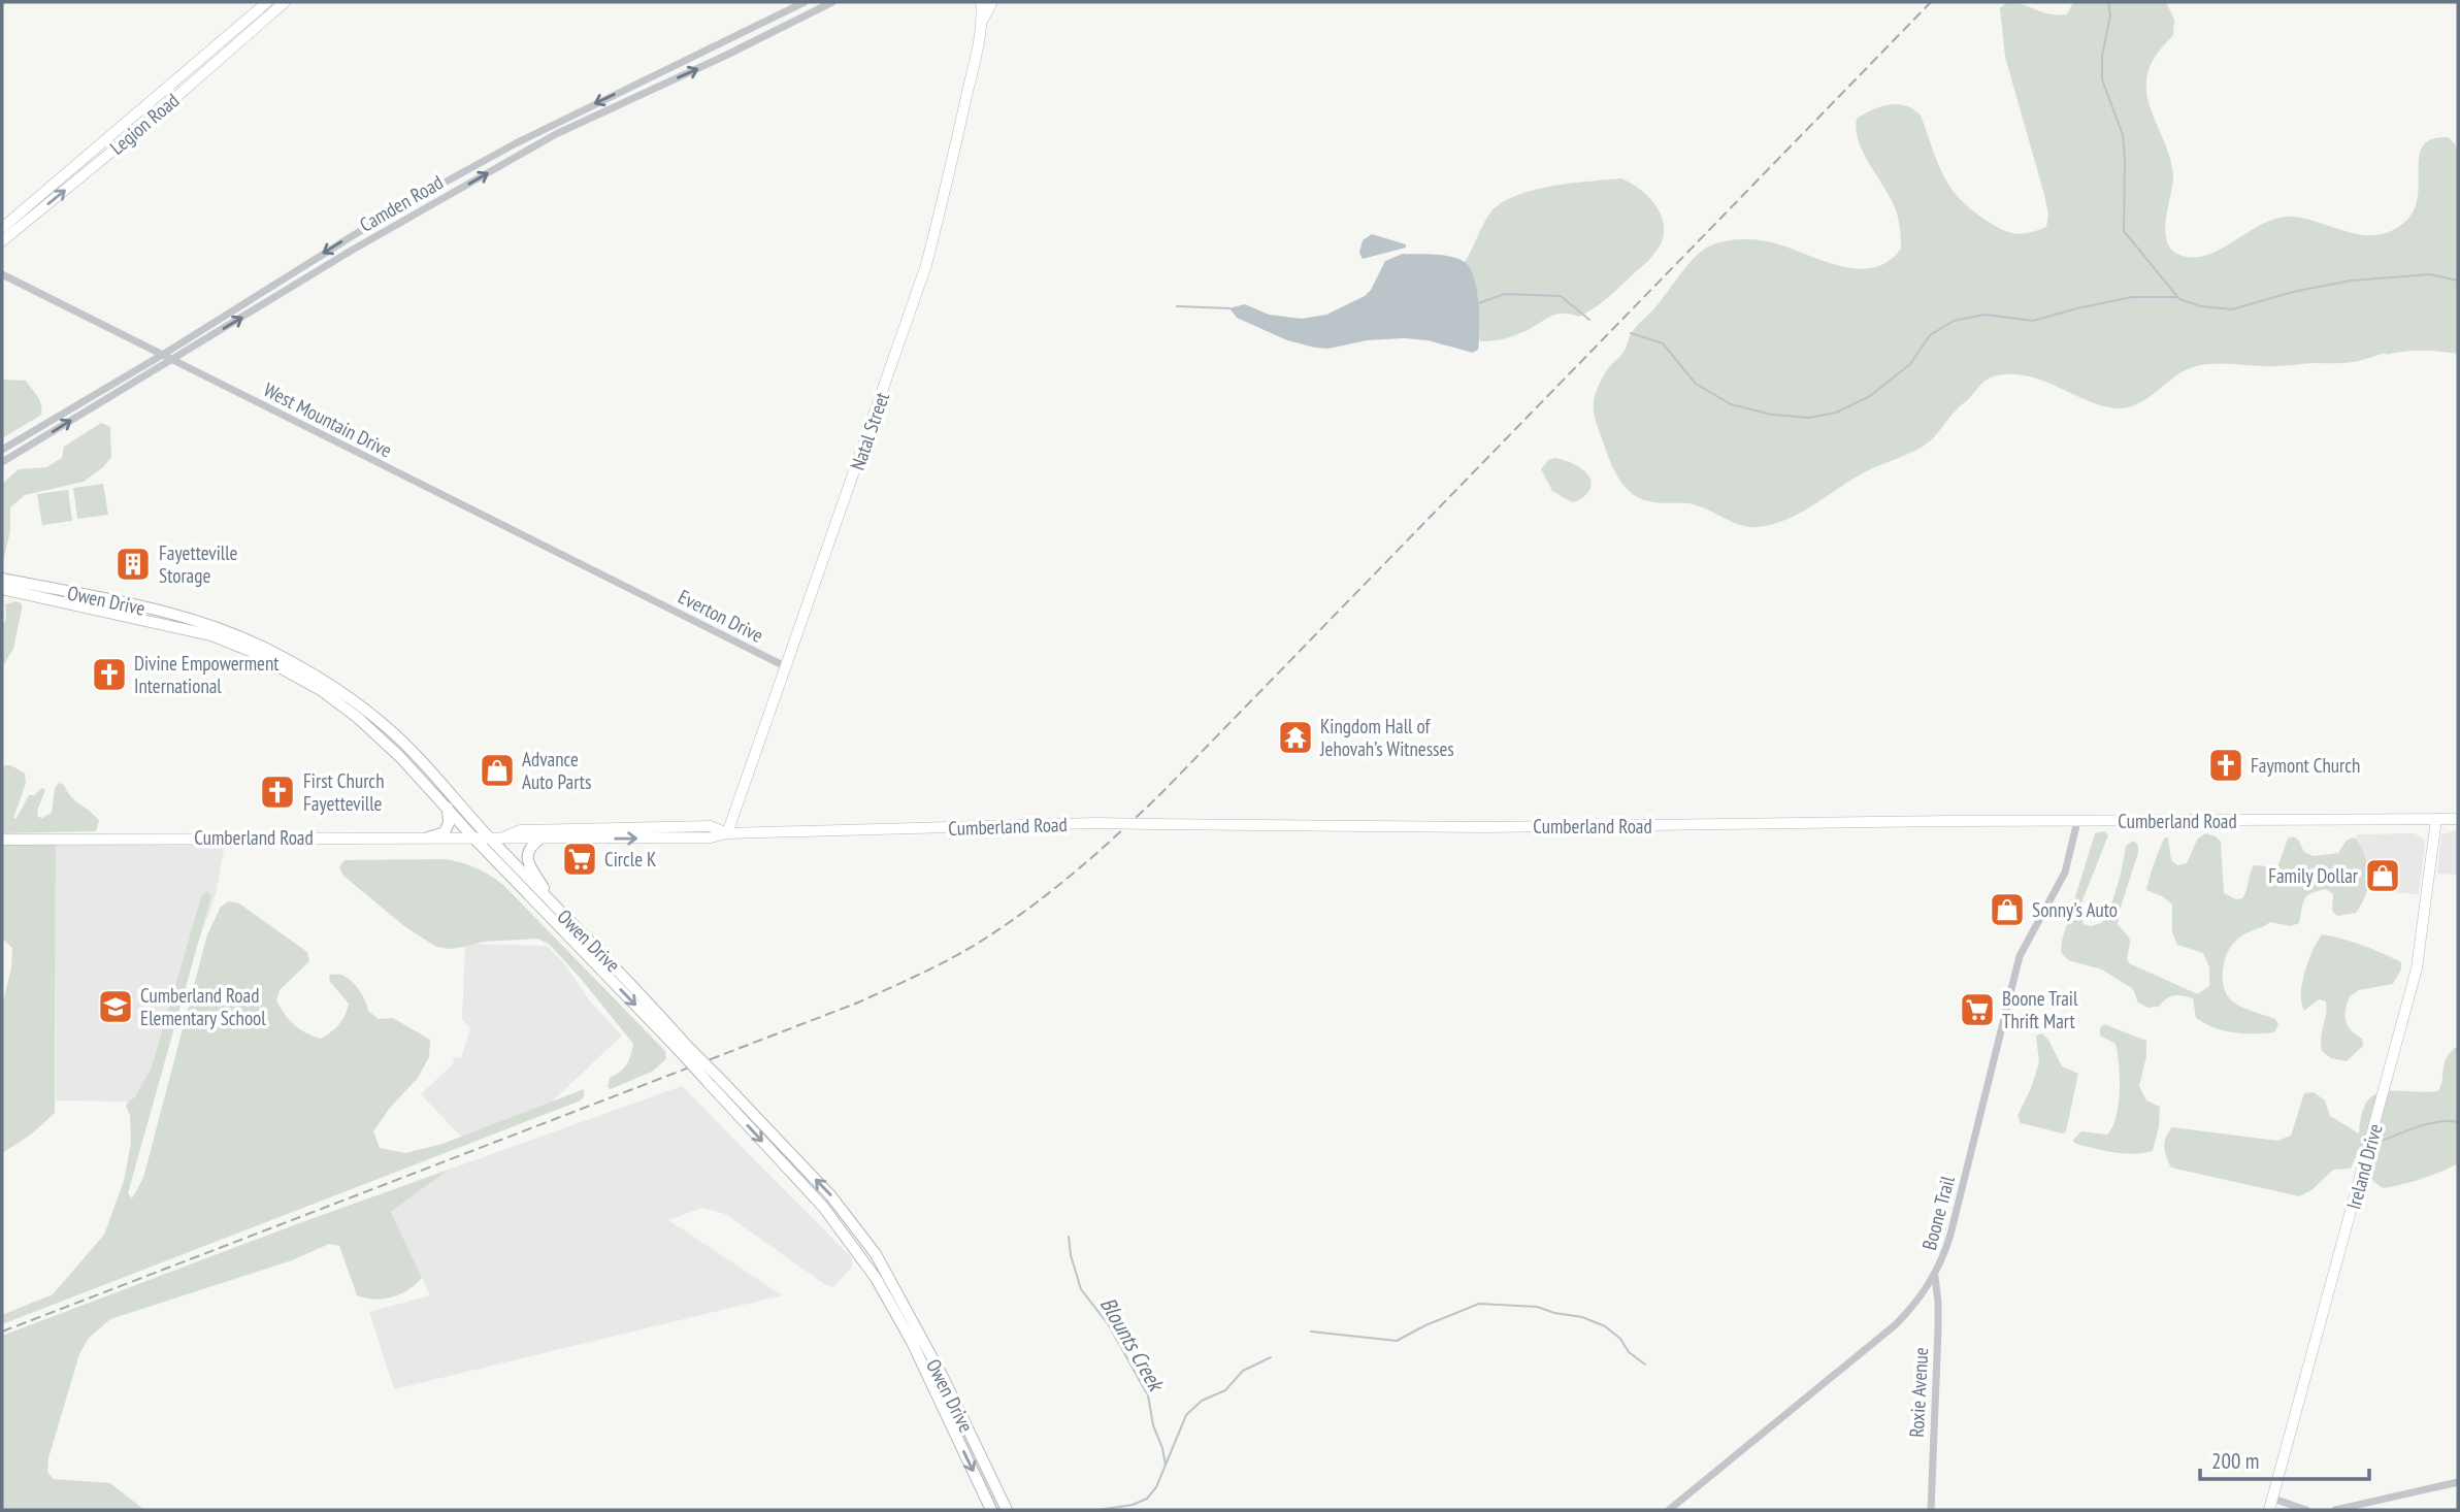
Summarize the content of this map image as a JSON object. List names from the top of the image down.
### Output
{
  "streets": {
    "highway": ["Owen Drive"],
    "main road": [
      "Legion Road",
      "Natal Street",
      "Cumberland Road",
      "Ireland Drive"
    ],
    "street": [
      "Camden Road",
      "West Mountain Drive",
      "Everton Drive",
      "Boone Trail",
      "Roxie Avenue"
    ]
  },
  "crossings": [
    ["Camden Road", "West Mountain Drive"],
    ["West Mountain Drive", "Everton Drive"],
    ["Natal Street", "Everton Drive"],
    ["Natal Street", "Cumberland Road"],
    ["Owen Drive", "Cumberland Road"],
    ["Cumberland Road", "Ireland Drive"],
    ["Cumberland Road", "Boone Trail"],
    ["Boone Trail", "Roxie Avenue"]
  ],
  "water": ["Blounts Creek"],
  "places": {
    "building": ["Fayetteville Storage"],
    "church": ["Divine Empowerment International", "Faymont Church", "First Church Fayetteville"],
    "temple": ["Kingdom Hall of Jehovah’s Witnesses"],
    "shop": ["Advance Auto Parts", "Family Dollar", "Sonny's Auto"],
    "supermarket": ["Circle K", "Boone Trail Thrift Mart"],
    "school or university": ["Cumberland Road Elementary School"]
  },
  "scale_bar": "200 m"
}
